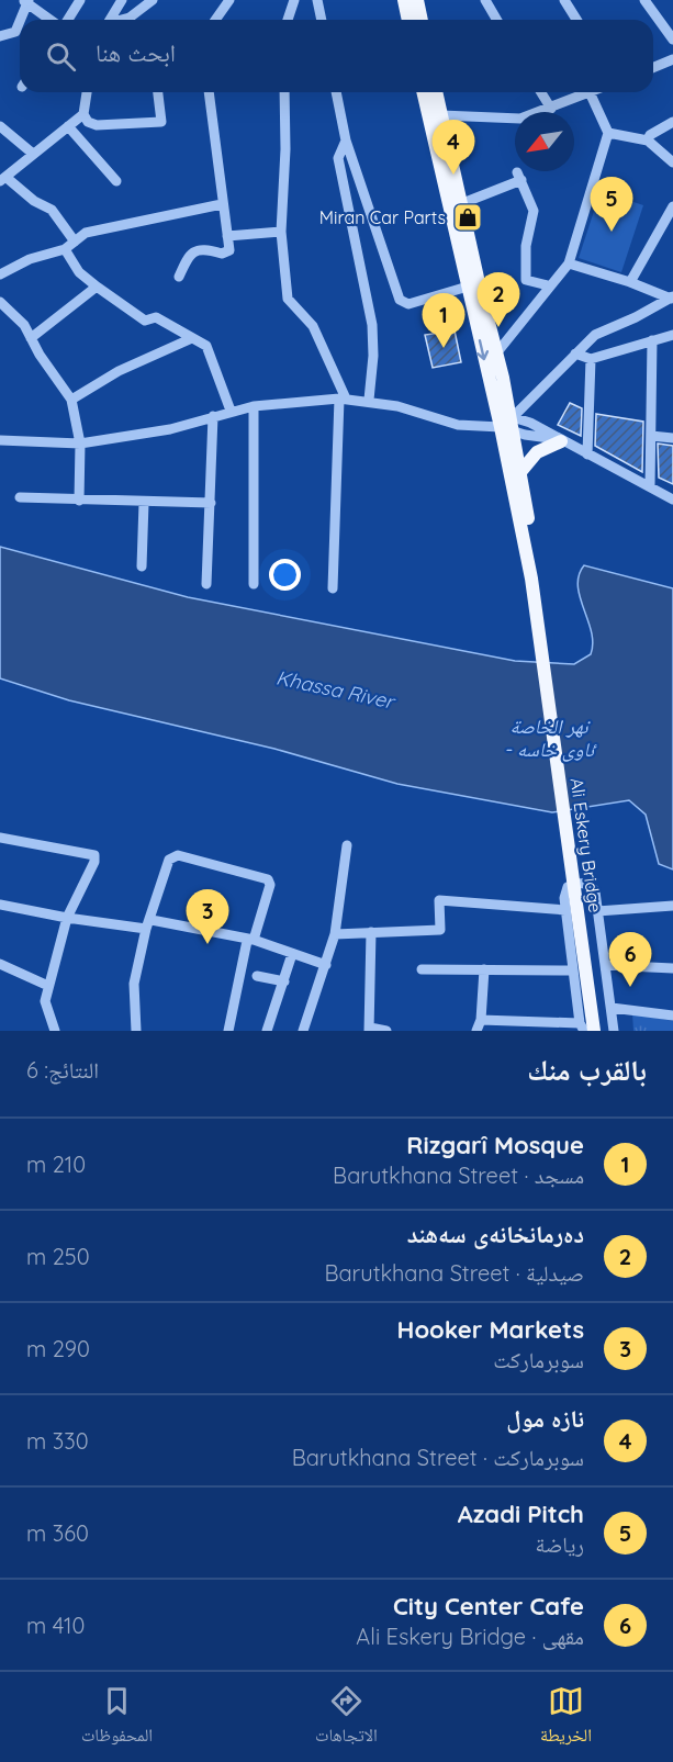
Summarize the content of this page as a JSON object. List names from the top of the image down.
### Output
{
  "streets": {
    "main road": ["Ali Eskery Bridge"]
  },
  "water": ["Khassa River", "نهر الخاصة - ئاوی خاسە"],
  "places": {
    "shop": ["Miran Car Parts"]
  },
  "north": "bottom left",
  "page": {
    "search": "ابحث هنا",
    "pins": [
      "4",
      "5",
      "2",
      "1",
      "3",
      "6"
    ],
    "heading": ["بالقرب منك", "النتائج: 6"],
    "list": [
      {
        "mark": "1",
        "name": "Rizgarî Mosque",
        "note": "مسجد · Barutkhana Street",
        "value": "210 m"
      },
      {
        "mark": "2",
        "name": "دەرمانخانەی سەهند",
        "note": "صيدلية · Barutkhana Street",
        "value": "250 m"
      },
      {
        "mark": "3",
        "name": "Hooker Markets",
        "note": "سوبرماركت",
        "value": "290 m"
      },
      {
        "mark": "4",
        "name": "نازه مول",
        "note": "سوبرماركت · Barutkhana Street",
        "value": "330 m"
      },
      {
        "mark": "5",
        "name": "Azadi Pitch",
        "note": "رياضة",
        "value": "360 m"
      },
      {
        "mark": "6",
        "name": "City Center Cafe",
        "note": "مقهى · Ali Eskery Bridge",
        "value": "410 m"
      }
    ],
    "nav": ["الخريطة", "الاتجاهات", "المحفوظات"]
  }
}
